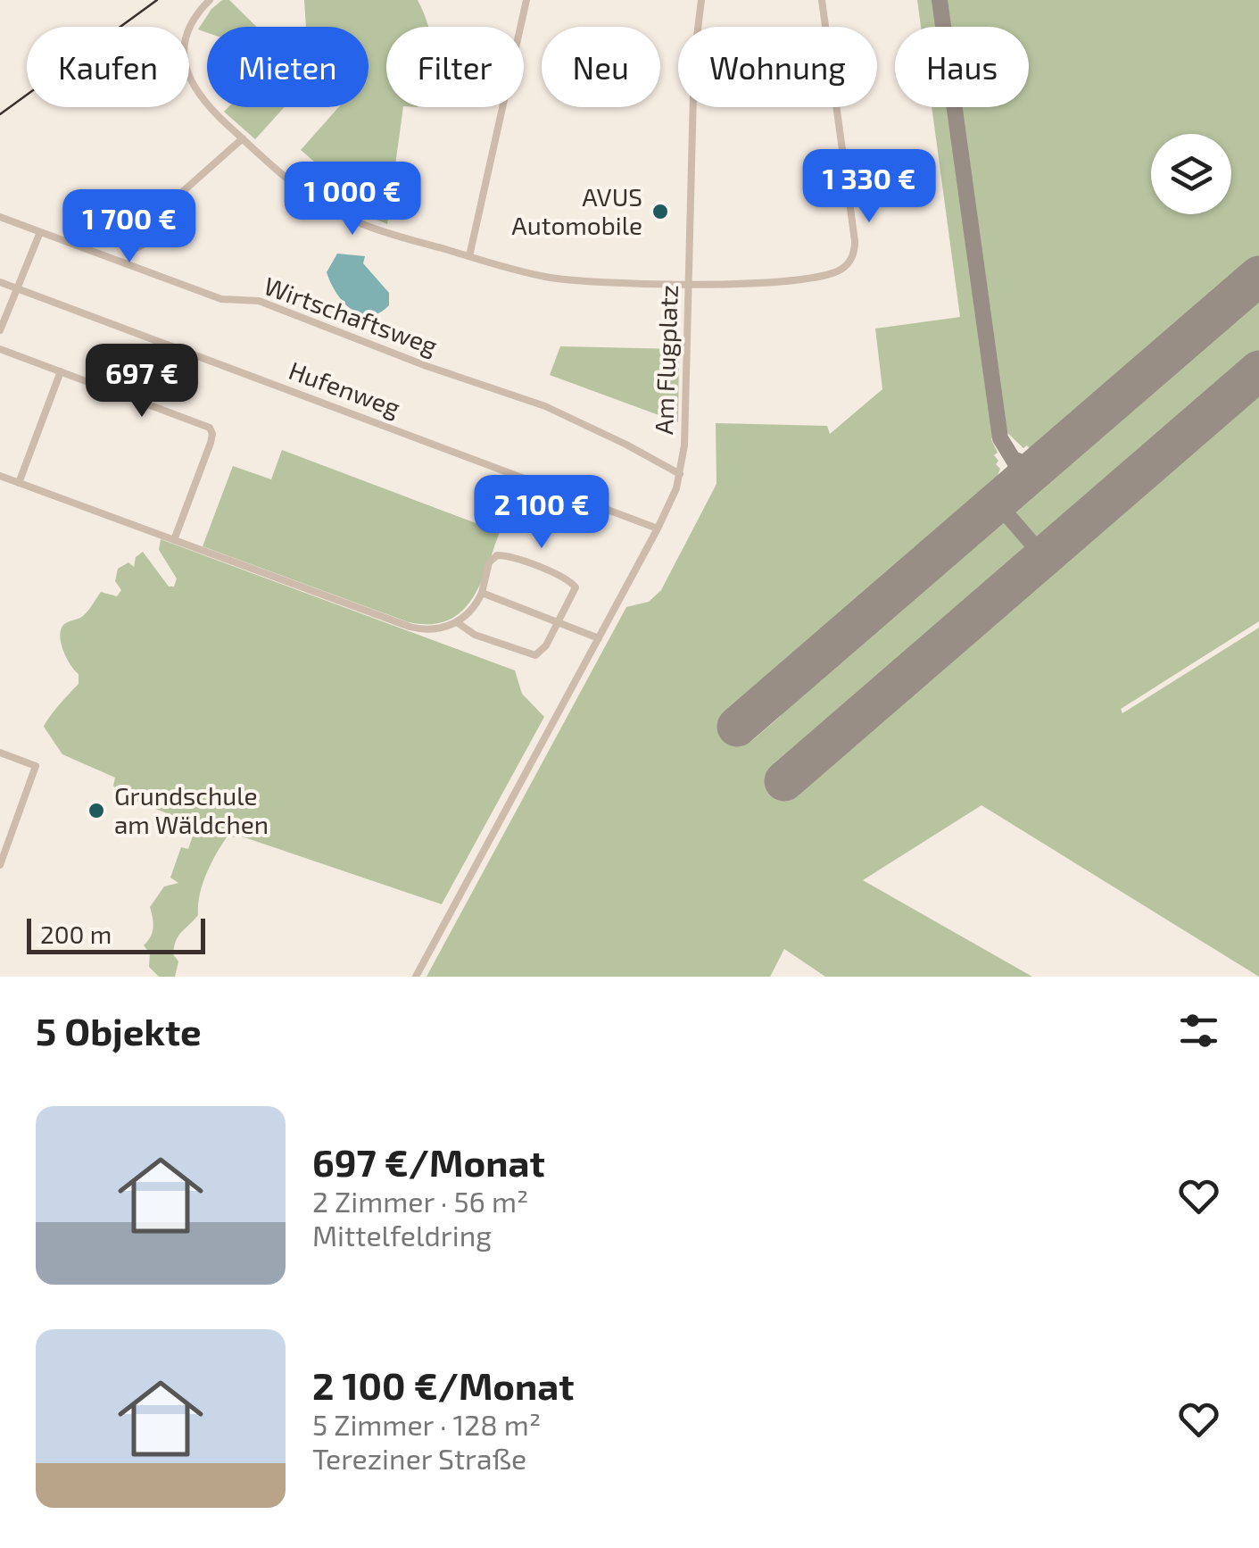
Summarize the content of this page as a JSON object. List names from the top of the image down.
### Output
{
  "streets": {
    "street": ["Wirtschaftsweg", "Am Flugplatz", "Hufenweg"]
  },
  "crossings": [
    ["Wirtschaftsweg", "Am Flugplatz"],
    ["Am Flugplatz", "Hufenweg"]
  ],
  "places": ["AVUS Automobile", "Grundschule am Wäldchen"],
  "scale_bar": "200 m",
  "page": {
    "chip": [
      "Kaufen",
      "Mieten",
      "Filter",
      "Neu",
      "Wohnung",
      "Haus"
    ],
    "price": [
      "1 330 €",
      "1 000 €",
      "1 700 €",
      "697 €",
      "2 100 €"
    ],
    "scale": "200 m",
    "heading": "5 Objekte",
    "list": [
      {
        "name": "697 €/Monat",
        "note": "2 Zimmer · 56 m² · Mittelfeldring"
      },
      {
        "name": "2 100 €/Monat",
        "note": "5 Zimmer · 128 m² · Tereziner Straße"
      }
    ]
  }
}
